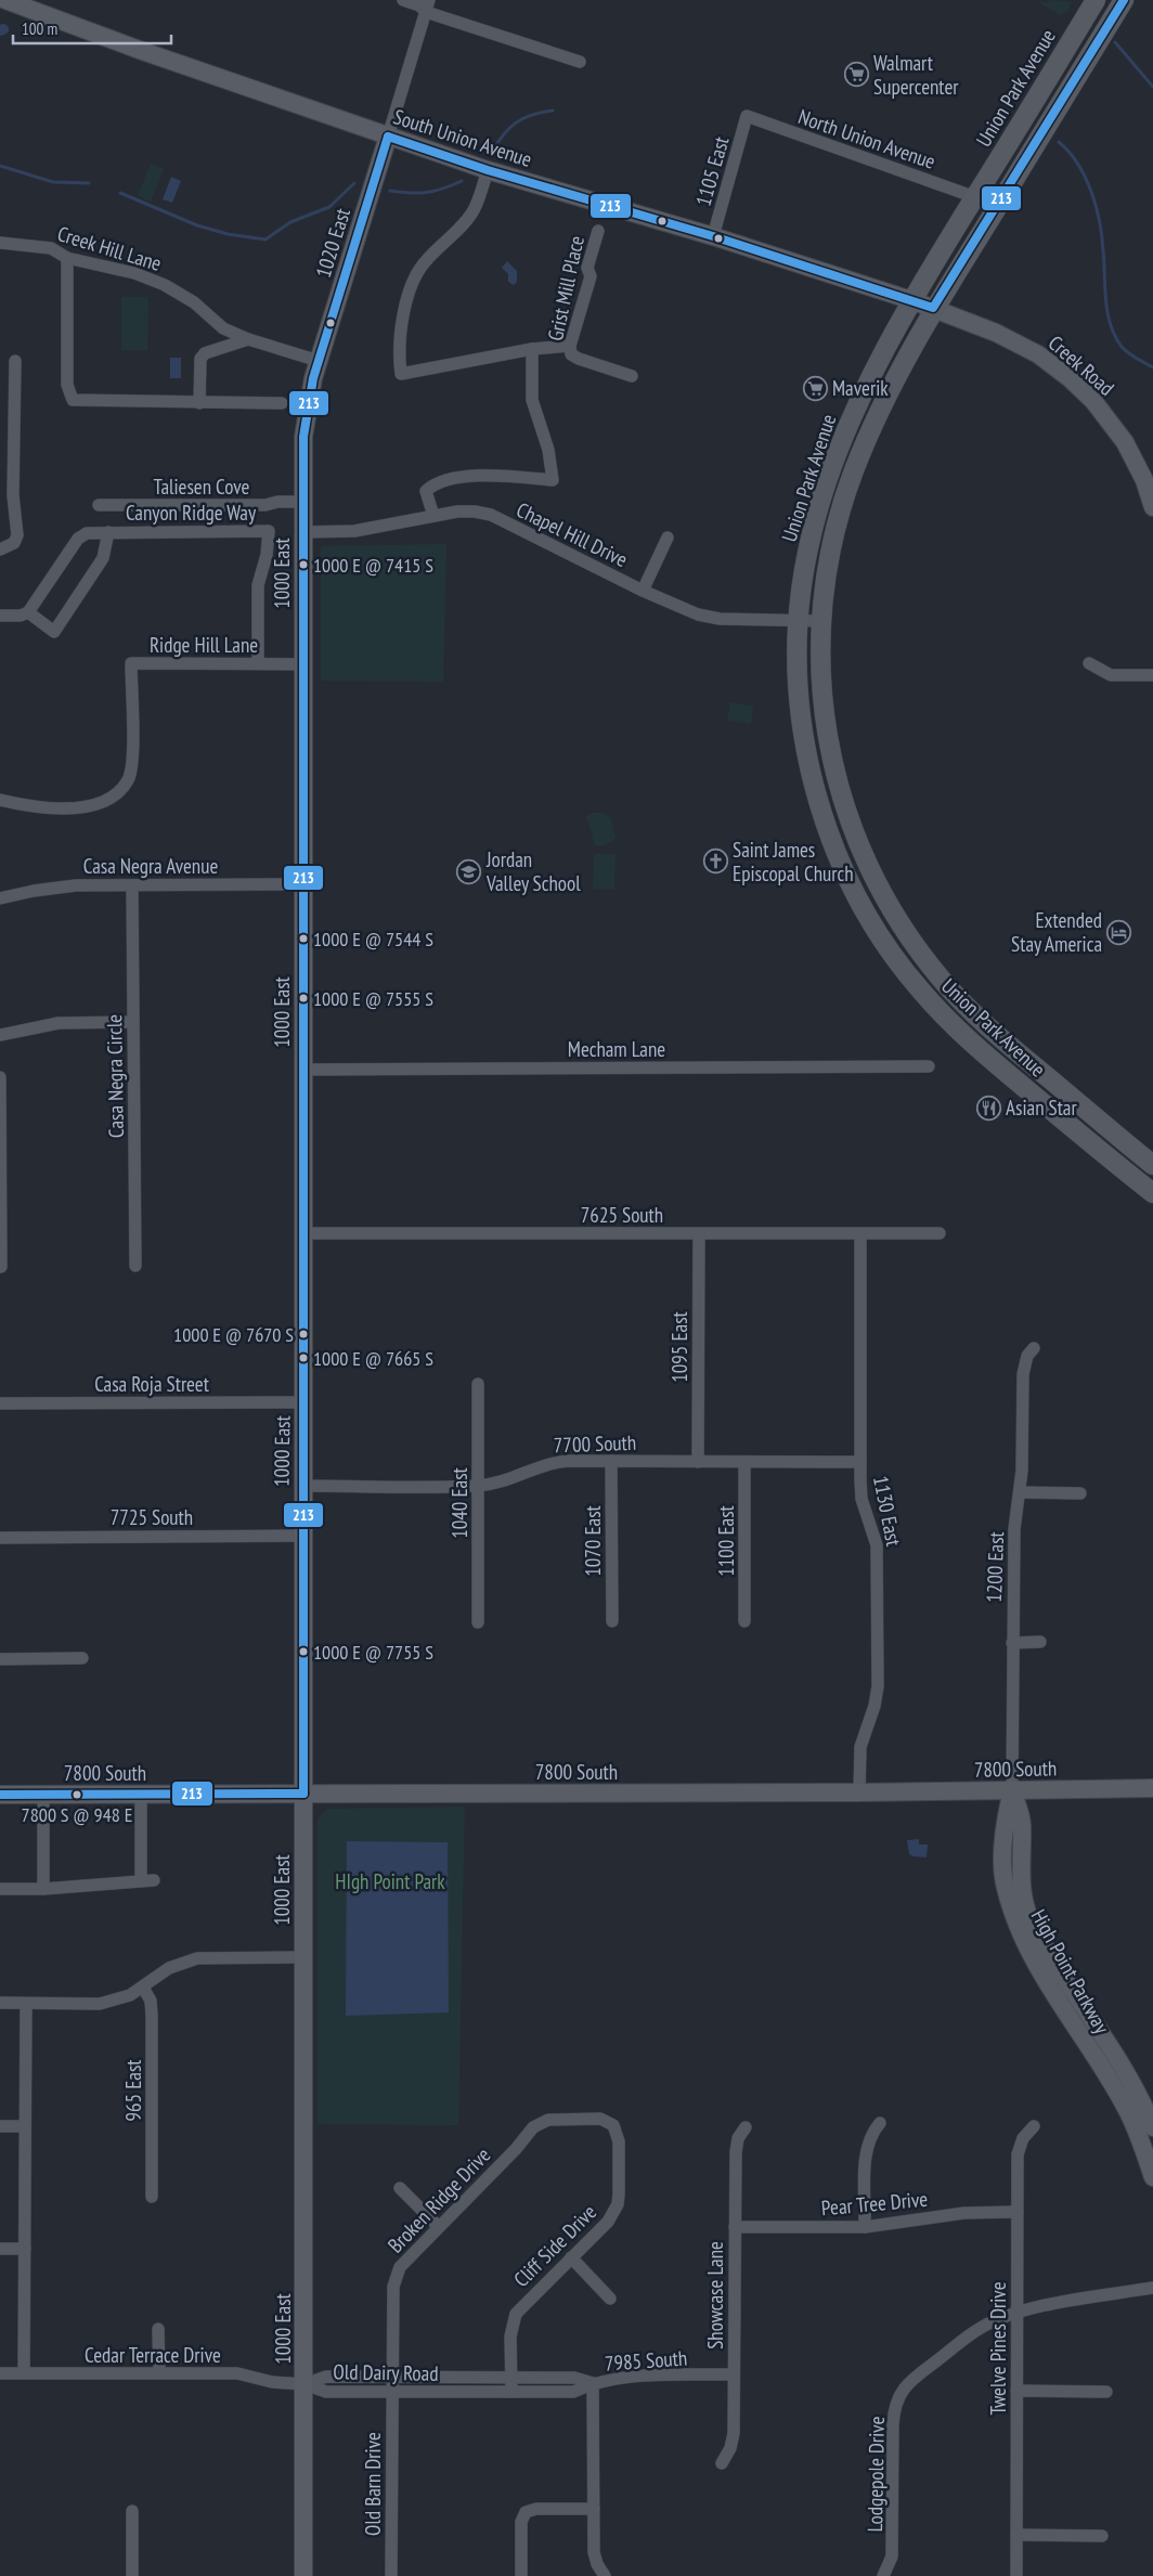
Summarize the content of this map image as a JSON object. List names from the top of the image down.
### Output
{
  "streets": {
    "main road": ["Union Park Avenue"],
    "street": [
      "South Union Avenue",
      "North Union Avenue",
      "1105 East",
      "1020 East",
      "Creek Hill Lane",
      "Grist Mill Place",
      "Creek Road",
      "Taliesen Cove",
      "Canyon Ridge Way",
      "Chapel Hill Drive",
      "1000 East",
      "Ridge Hill Lane",
      "Casa Negra Avenue",
      "Mecham Lane",
      "Casa Negra Circle",
      "7625 South",
      "1095 East",
      "Casa Roja Street",
      "7700 South",
      "1040 East",
      "1130 East",
      "7725 South",
      "1070 East",
      "1100 East",
      "1200 East",
      "7800 South",
      "High Point Parkway",
      "965 East",
      "Broken Ridge Drive",
      "Pear Tree Drive",
      "Cliff Side Drive",
      "Showcase Lane",
      "Twelve Pines Drive",
      "Cedar Terrace Drive",
      "7985 South",
      "Old Dairy Road",
      "Lodgepole Drive",
      "Old Barn Drive"
    ]
  },
  "crossings": [
    ["Union Park Avenue", "South Union Avenue"],
    ["Union Park Avenue", "North Union Avenue"],
    ["Union Park Avenue", "Creek Road"],
    ["Union Park Avenue", "Chapel Hill Drive"],
    ["South Union Avenue", "1105 East"],
    ["South Union Avenue", "1020 East"],
    ["South Union Avenue", "Creek Road"],
    ["North Union Avenue", "1105 East"],
    ["1020 East", "Creek Hill Lane"],
    ["1020 East", "1000 East"],
    ["Creek Hill Lane", "1000 East"],
    ["Taliesen Cove", "1000 East"],
    ["Canyon Ridge Way", "Ridge Hill Lane"],
    ["Chapel Hill Drive", "1000 East"],
    ["1000 East", "Ridge Hill Lane"],
    ["1000 East", "Casa Negra Avenue"],
    ["1000 East", "Mecham Lane"],
    ["1000 East", "7625 South"],
    ["1000 East", "Casa Roja Street"],
    ["1000 East", "7700 South"],
    ["1000 East", "7725 South"],
    ["1000 East", "7800 South"],
    ["1000 East", "Cedar Terrace Drive"],
    ["1000 East", "Old Dairy Road"],
    ["Casa Negra Avenue", "Casa Negra Circle"],
    ["7625 South", "1095 East"],
    ["7625 South", "1130 East"],
    ["1095 East", "7700 South"],
    ["7700 South", "1040 East"],
    ["7700 South", "1130 East"],
    ["7700 South", "1070 East"],
    ["7700 South", "1100 East"],
    ["1130 East", "7800 South"],
    ["1200 East", "7800 South"],
    ["1200 East", "High Point Parkway"],
    ["7800 South", "High Point Parkway"],
    ["Broken Ridge Drive", "Cliff Side Drive"],
    ["Broken Ridge Drive", "Old Dairy Road"],
    ["Broken Ridge Drive", "Old Barn Drive"],
    ["Pear Tree Drive", "Showcase Lane"],
    ["Pear Tree Drive", "Twelve Pines Drive"],
    ["Cliff Side Drive", "Old Dairy Road"],
    ["Showcase Lane", "7985 South"],
    ["Twelve Pines Drive", "Lodgepole Drive"],
    ["Cedar Terrace Drive", "Old Dairy Road"],
    ["7985 South", "Old Dairy Road"],
    ["Old Dairy Road", "Old Barn Drive"]
  ],
  "parks": ["HIgh Point Park"],
  "places": {
    "supermarket": ["Walmart Supercenter", "Maverik"],
    "other": [
      "1000 E @ 7415 S",
      "1000 E @ 7544 S",
      "1000 E @ 7555 S",
      "1000 E @ 7670 S",
      "1000 E @ 7665 S",
      "1000 E @ 7755 S",
      "7800 S @ 948 E"
    ],
    "church": ["Saint James Episcopal Church"],
    "school or university": ["Jordan Valley School"],
    "hotel": ["Extended Stay America"],
    "restaurant": ["Asian Star"]
  },
  "lines": ["transit line 213"],
  "scale_bar": "100 m"
}
